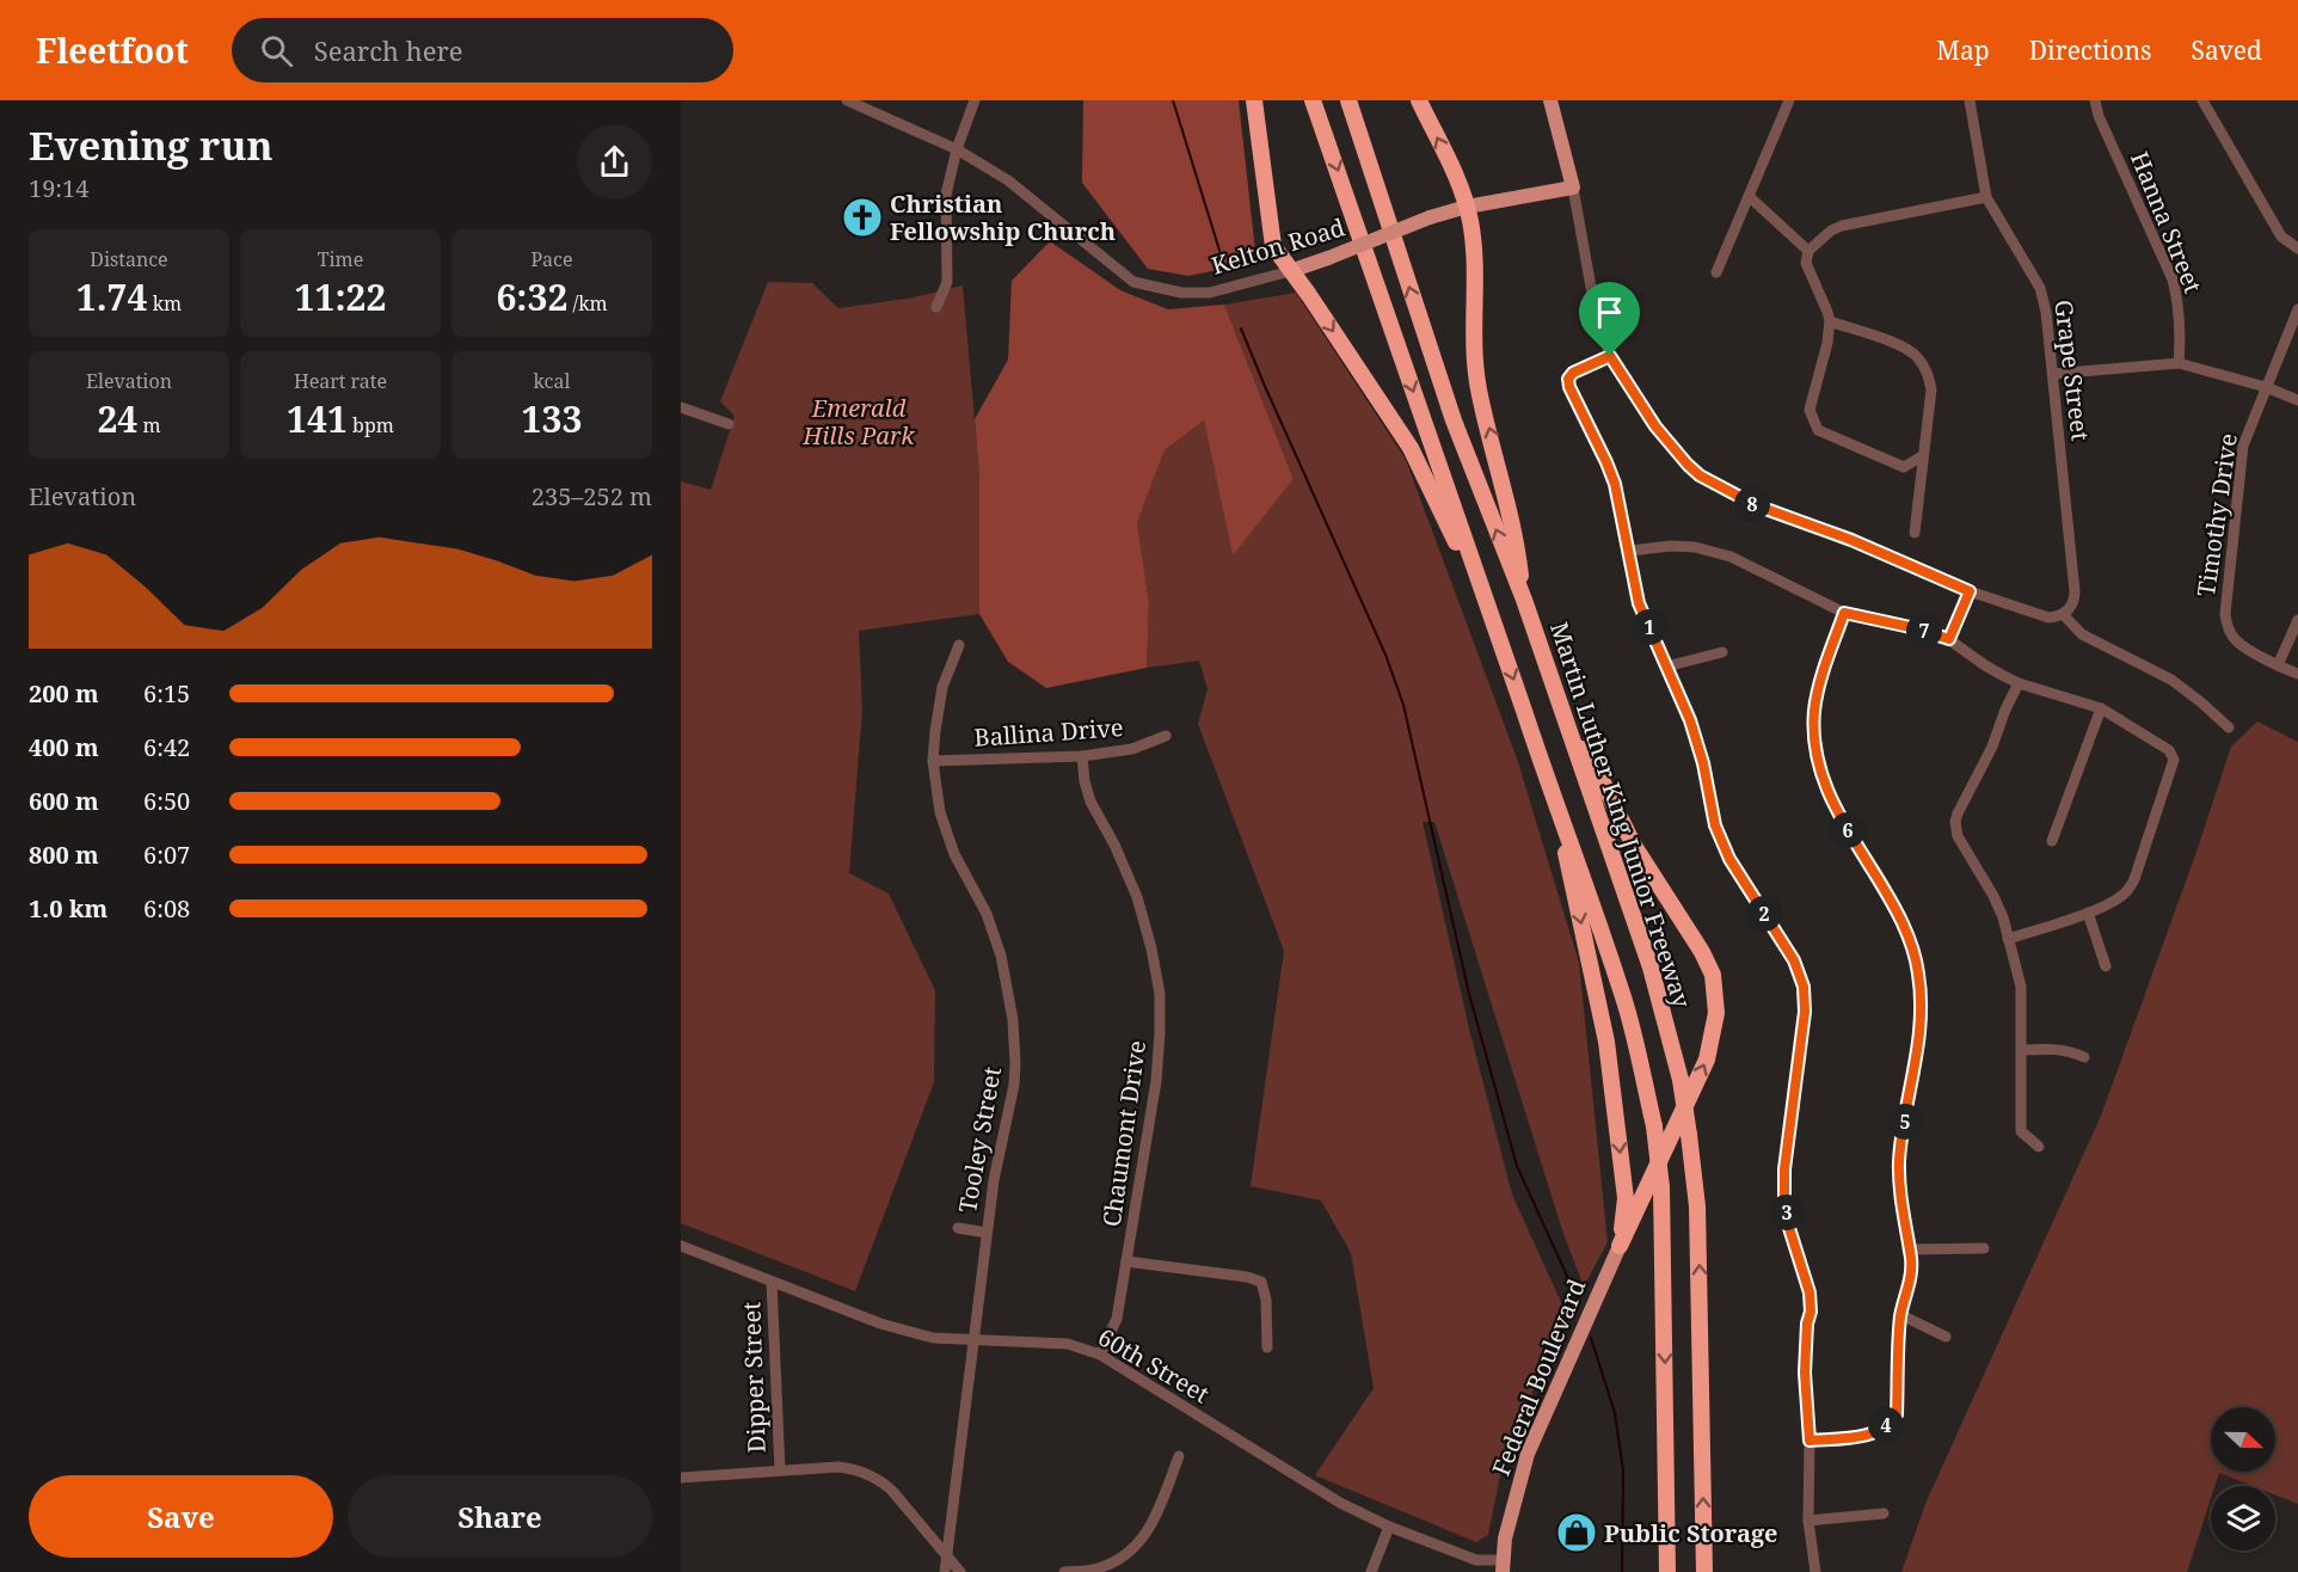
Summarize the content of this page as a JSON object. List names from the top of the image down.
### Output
{
  "streets": {
    "highway": ["Martin Luther King Junior Freeway"],
    "main road": ["Kelton Road", "Federal Boulevard"],
    "street": [
      "Hanna Street",
      "Grape Street",
      "Timothy Drive",
      "Ballina Drive",
      "Chaumont Drive",
      "Tooley Street",
      "60th Street",
      "Dipper Street"
    ]
  },
  "crossings": [
    ["Ballina Drive", "Chaumont Drive"],
    ["Ballina Drive", "Tooley Street"],
    ["Chaumont Drive", "60th Street"],
    ["Tooley Street", "60th Street"],
    ["60th Street", "Dipper Street"],
    ["60th Street", "Federal Boulevard"]
  ],
  "parks": ["Emerald Hills Park"],
  "places": {
    "church": ["Christian Fellowship Church"],
    "shop": ["Public Storage"]
  },
  "north": "right",
  "page": {
    "header": "Fleetfoot",
    "search": "Search here",
    "nav": ["Map", "Directions", "Saved"],
    "heading": ["Evening run", "19:14"],
    "stats": [
      ["Distance", "1.74 km"],
      ["Time", "11:22"],
      ["Pace", "6:32 /km"],
      ["Elevation", "24 m"],
      ["Heart rate", "141 bpm"],
      ["kcal", "133"]
    ],
    "chart": ["Elevation", "235–252 m"],
    "pins": [
      "8",
      "1",
      "7",
      "6",
      "2",
      "5",
      "3",
      "4"
    ],
    "list": [
      {
        "name": "200 m",
        "note": "6:15"
      },
      {
        "name": "400 m",
        "note": "6:42"
      },
      {
        "name": "600 m",
        "note": "6:50"
      },
      {
        "name": "800 m",
        "note": "6:07"
      },
      {
        "name": "1.0 km",
        "note": "6:08"
      }
    ],
    "buttons": ["Save", "Share"]
  }
}
